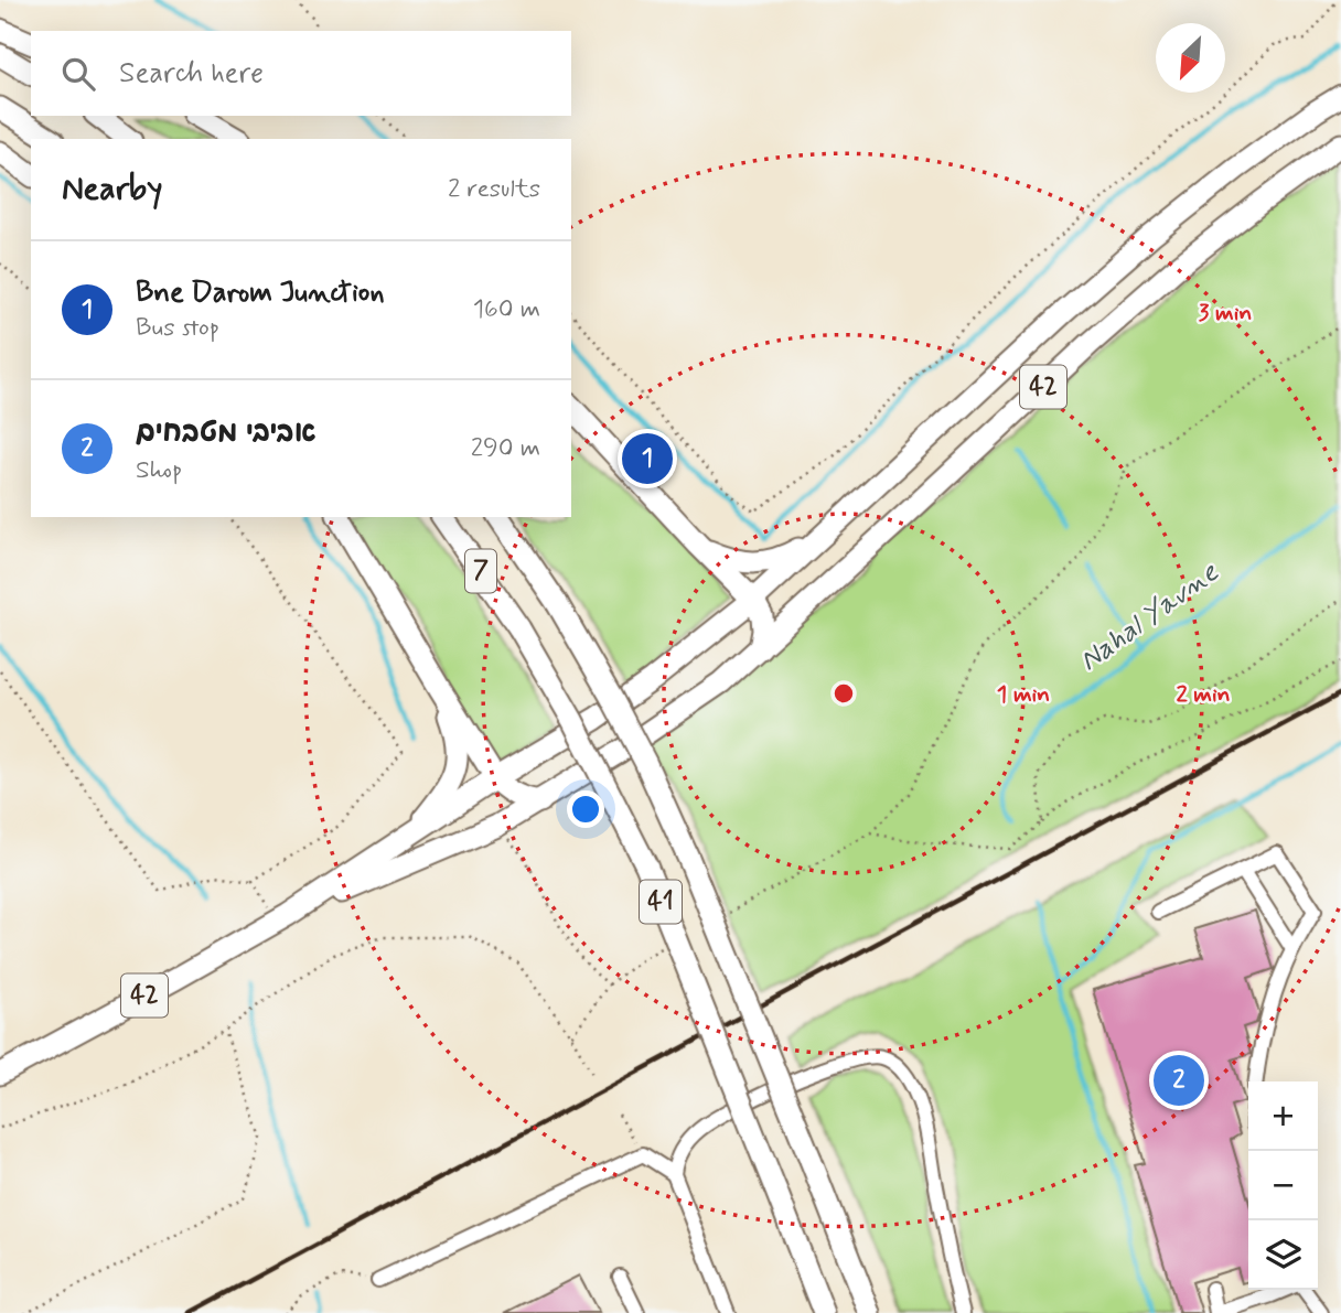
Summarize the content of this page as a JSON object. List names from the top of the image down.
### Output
{
  "streets": {
    "highway": ["42", "7", "41"]
  },
  "crossings": [
    ["7", "41"]
  ],
  "water": ["Nahal Yavne"],
  "north": "bottom left",
  "page": {
    "search": "Search here",
    "heading": ["Nearby", "2 results"],
    "list": [
      {
        "mark": "1",
        "name": "Bne Darom Junction",
        "note": "Bus stop",
        "value": "160 m"
      },
      {
        "mark": "2",
        "name": "אביבי מטבחים",
        "note": "Shop",
        "value": "290 m"
      }
    ],
    "pins": ["1", "2"],
    "map_buttons": ["+", "−"]
  },
  "rings": ["3 min", "1 min", "2 min"]
}
